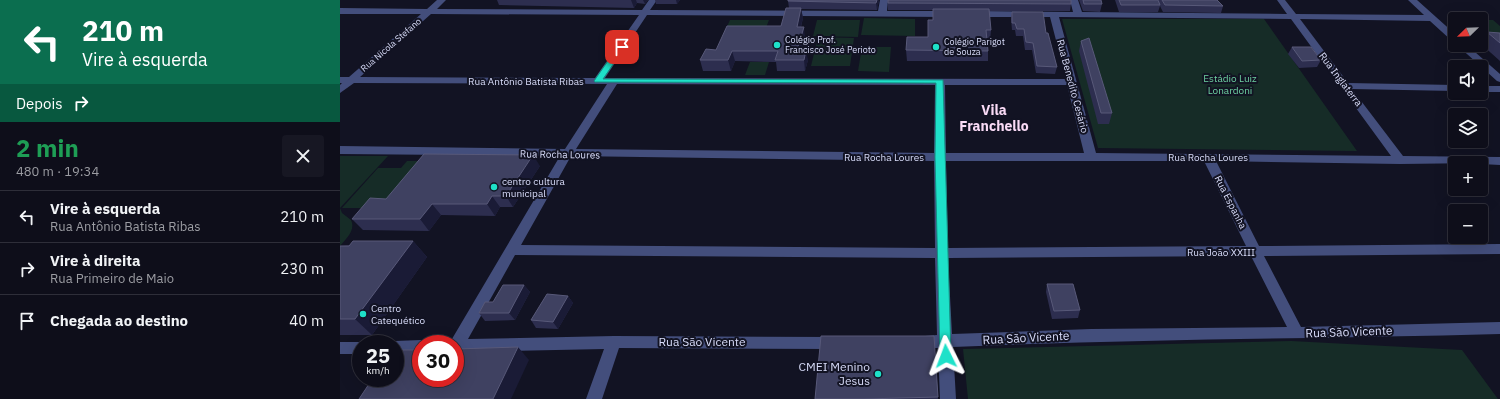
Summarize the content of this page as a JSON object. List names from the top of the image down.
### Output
{
  "streets": {
    "street": [
      "Rua Nicola Stefano",
      "Rua Inglaterra",
      "Rua Antônio Batista Ribas",
      "Rua Benedito Cesário",
      "Rua Rocha Loures",
      "Rua Espanha",
      "Rua João XXIII",
      "Rua São Vicente"
    ]
  },
  "crossings": [
    ["Rua Nicola Stefano", "Rua Antônio Batista Ribas"],
    ["Rua Inglaterra", "Rua Rocha Loures"],
    ["Rua Antônio Batista Ribas", "Rua Benedito Cesário"],
    ["Rua Benedito Cesário", "Rua Rocha Loures"],
    ["Rua Rocha Loures", "Rua Espanha"],
    ["Rua Espanha", "Rua João XXIII"],
    ["Rua Espanha", "Rua São Vicente"]
  ],
  "districts": ["Vila Franchello"],
  "parks": ["Estádio Luiz Lonardoni"],
  "places": [
    "Colégio Prof. Francisco José Perioto",
    "Colégio Parigot de Souza",
    "centro cultura municipal",
    "Centro Catequético",
    "CMEI Menino Jesus"
  ],
  "north": "bottom left",
  "page": {
    "turn": ["210 m", "Vire à esquerda"],
    "map_buttons": ["+", "−"],
    "then": "Depois",
    "heading": ["2 min", "480 m · 19:34"],
    "list": [
      {
        "name": "Vire à esquerda",
        "note": "Rua Antônio Batista Ribas",
        "value": "210 m"
      },
      {
        "name": "Vire à direita",
        "note": "Rua Primeiro de Maio",
        "value": "230 m"
      },
      {
        "name": "Chegada ao destino",
        "value": "40 m"
      }
    ],
    "speed": "25 km/h",
    "limit": "30"
  }
}
